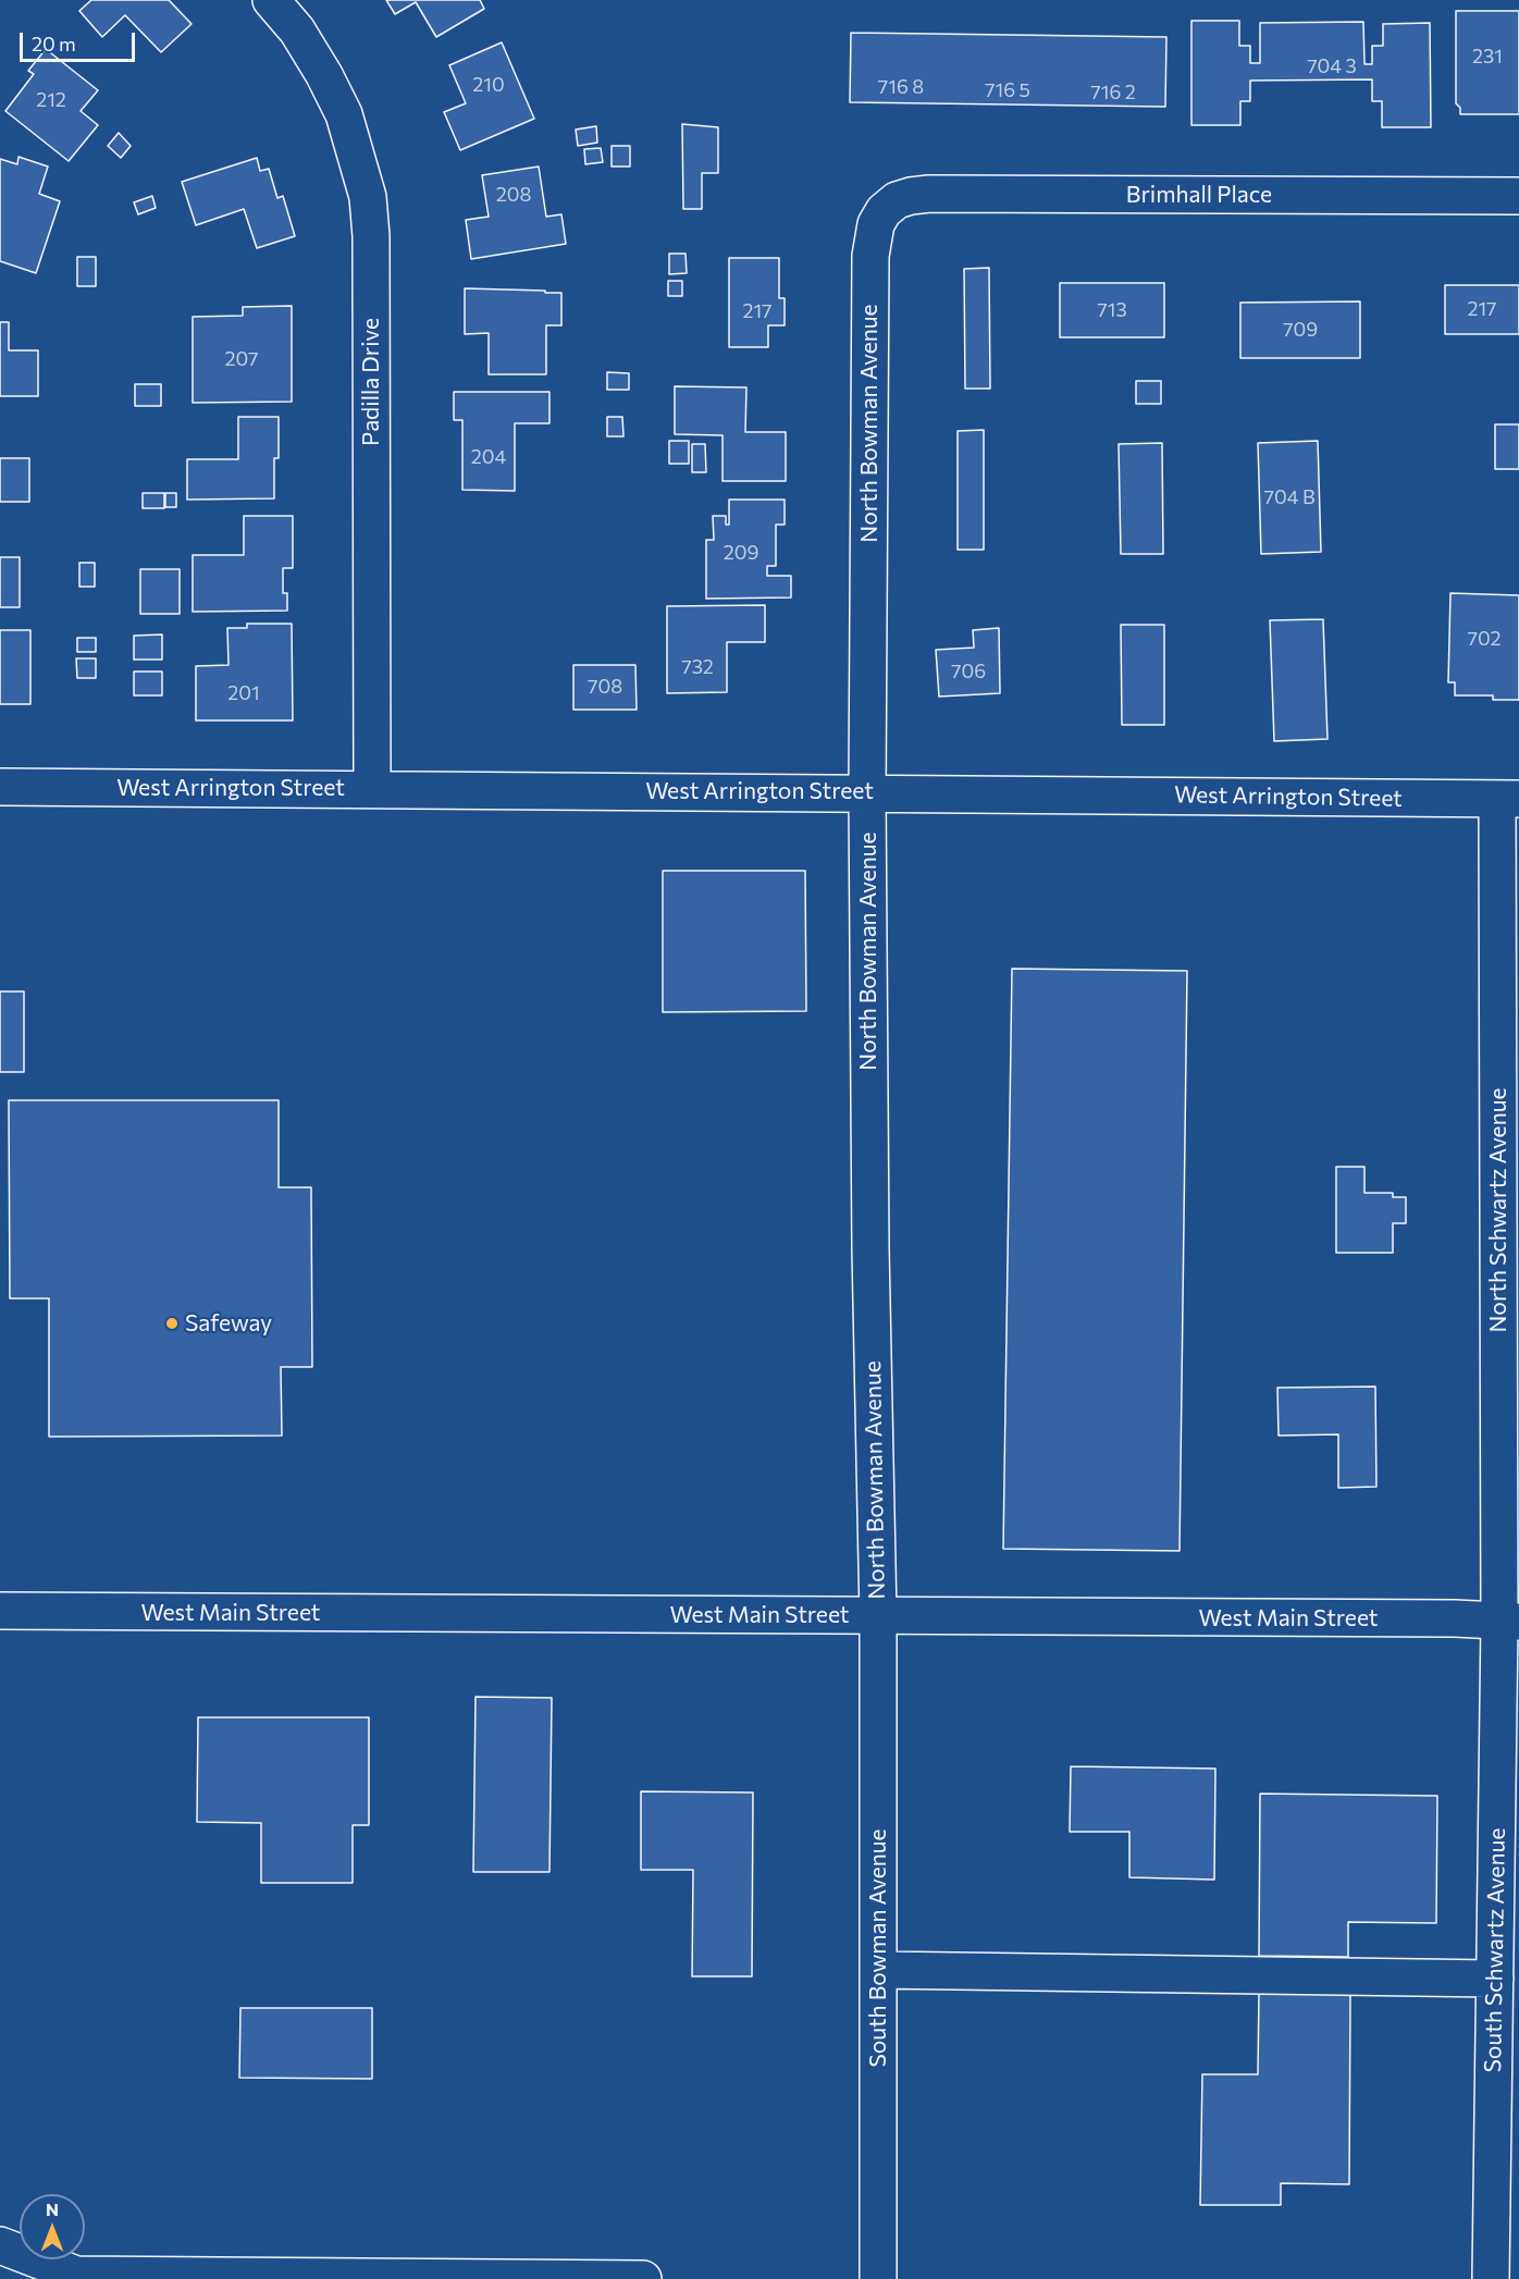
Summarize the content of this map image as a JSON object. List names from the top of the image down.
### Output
{
  "streets": {
    "street": [
      "Brimhall Place",
      "Padilla Drive",
      "North Bowman Avenue",
      "West Arrington Street",
      "North Schwartz Avenue",
      "West Main Street",
      "South Bowman Avenue",
      "South Schwartz Avenue"
    ]
  },
  "crossings": [
    ["Brimhall Place", "North Bowman Avenue"],
    ["Padilla Drive", "West Arrington Street"],
    ["North Bowman Avenue", "West Arrington Street"],
    ["North Bowman Avenue", "West Main Street"],
    ["North Bowman Avenue", "South Bowman Avenue"],
    ["West Arrington Street", "North Schwartz Avenue"],
    ["North Schwartz Avenue", "West Main Street"],
    ["North Schwartz Avenue", "South Schwartz Avenue"],
    ["West Main Street", "South Bowman Avenue"],
    ["West Main Street", "South Schwartz Avenue"]
  ],
  "places": ["Safeway"],
  "house_numbers": [
    "231",
    "704 3",
    "210",
    "716 8",
    "716 5",
    "716 2",
    "212",
    "208",
    "217",
    "713",
    "217",
    "709",
    "207",
    "204",
    "704 B",
    "209",
    "702",
    "732",
    "706",
    "708",
    "201"
  ],
  "scale_bar": "20 m",
  "north": "top"
}
